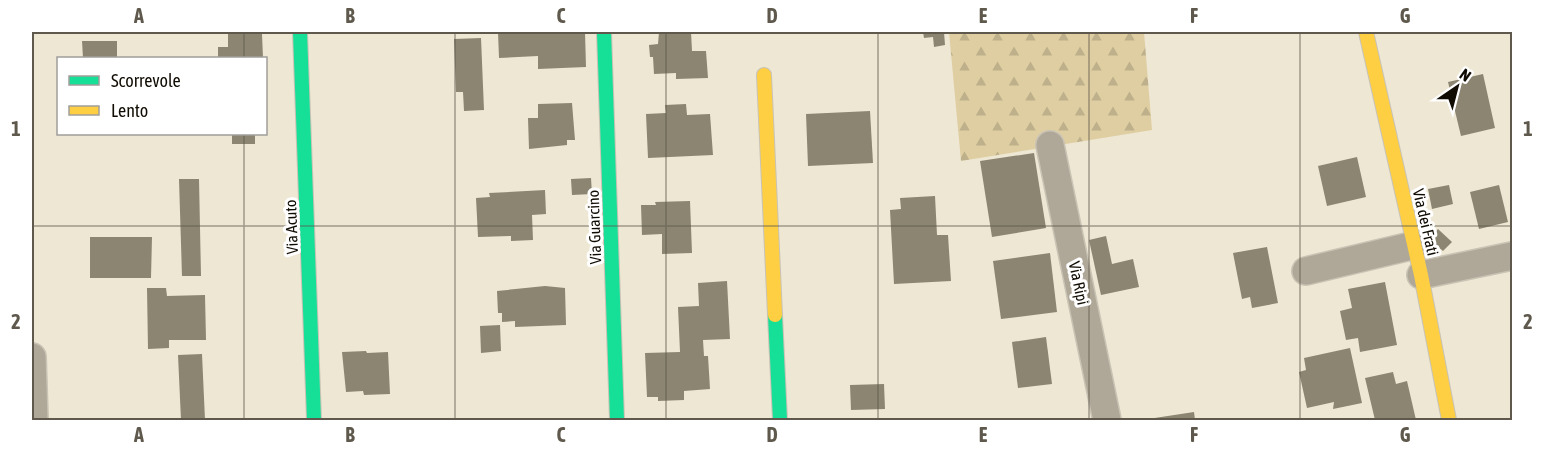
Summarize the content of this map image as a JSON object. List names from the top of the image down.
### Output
{
  "streets": {
    "street": [
      "Via dei Frati",
      "Via Acuto",
      "Via Guarcino",
      "Via Ripi"
    ]
  },
  "legend": ["Scorrevole", "Lento"],
  "north": "top right",
  "grid": {
    "columns": [
      "A",
      "B",
      "C",
      "D",
      "E",
      "F",
      "G"
    ],
    "rows": ["1", "2"]
  }
}
